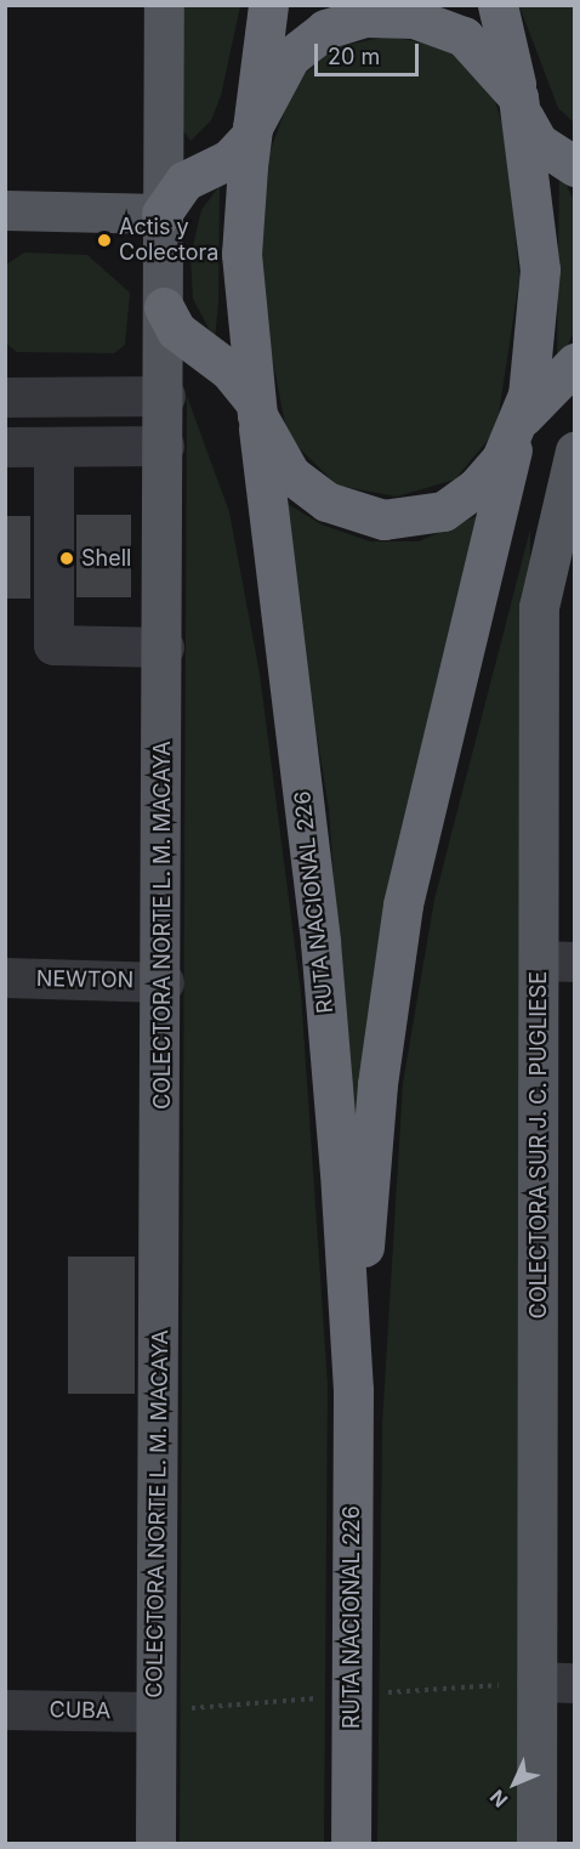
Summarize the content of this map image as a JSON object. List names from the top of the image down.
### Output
{
  "streets": {
    "highway": ["RUTA NACIONAL 226"],
    "main road": ["COLECTORA NORTE L. M. MACAYA", "COLECTORA SUR J. C. PUGLIESE"],
    "street": ["NEWTON", "CUBA"]
  },
  "crossings": [
    ["COLECTORA NORTE L. M. MACAYA", "NEWTON"],
    ["COLECTORA NORTE L. M. MACAYA", "CUBA"]
  ],
  "places": ["Actis y Colectora", "Shell"],
  "scale_bar": "20 m",
  "north": "bottom left"
}
